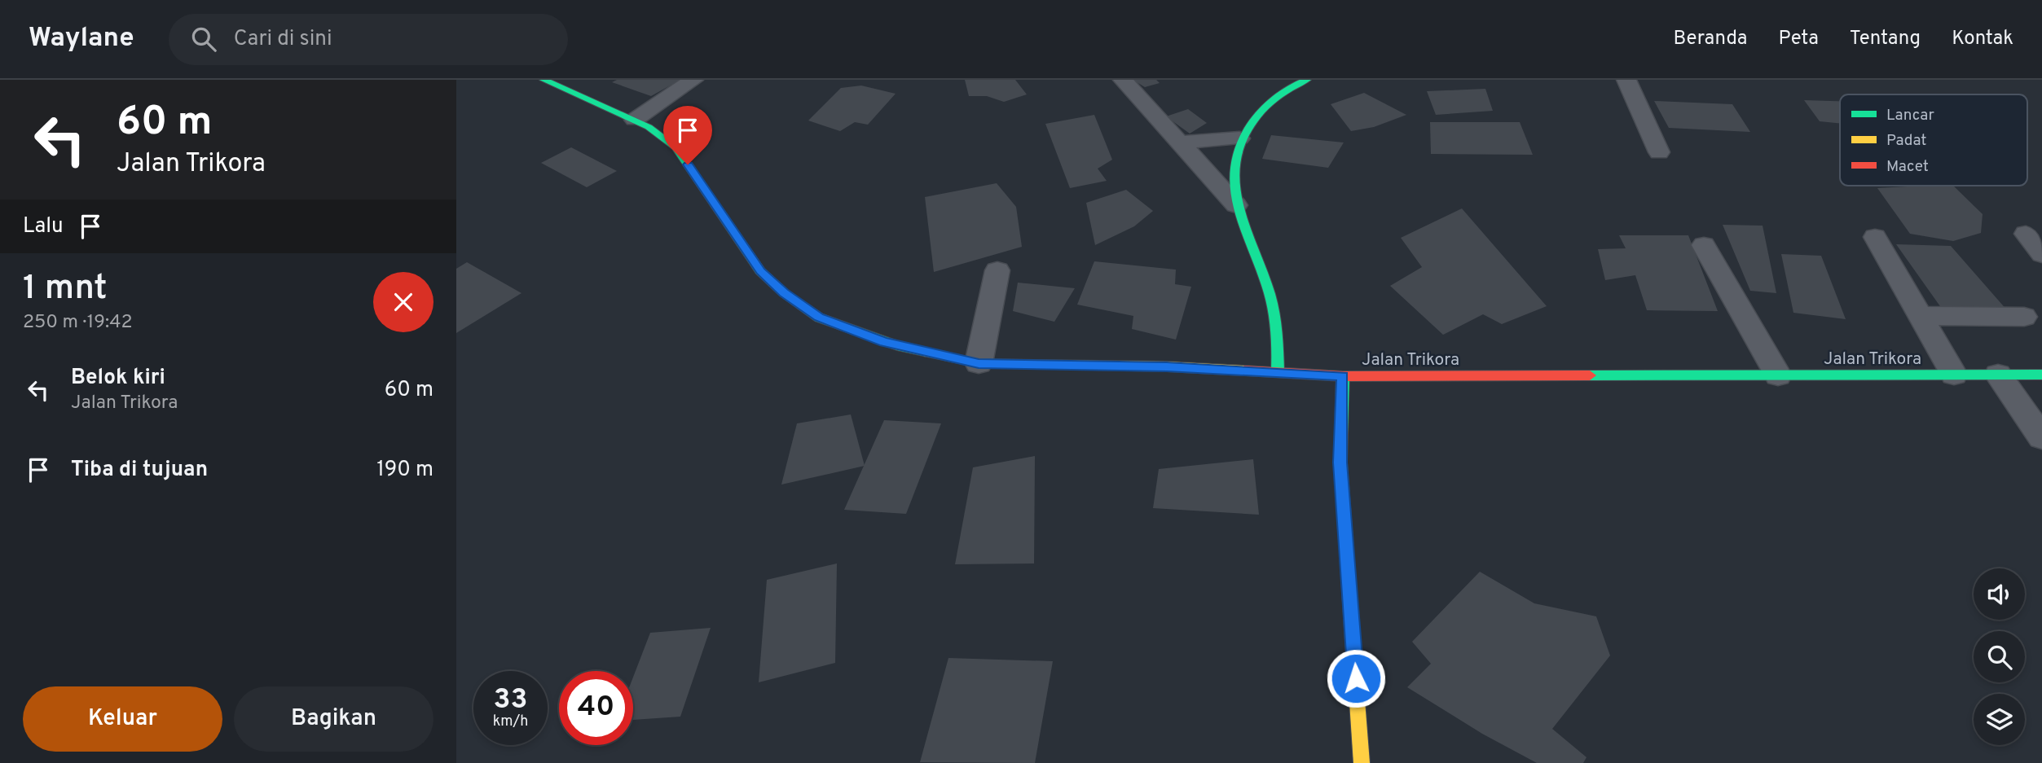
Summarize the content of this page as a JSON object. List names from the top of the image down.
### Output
{
  "streets": {
    "street": ["Jalan Trikora"]
  },
  "legend": ["Lancar", "Padat", "Macet"],
  "page": {
    "header": "Waylane",
    "search": "Cari di sini",
    "nav": [
      "Beranda",
      "Peta",
      "Tentang",
      "Kontak"
    ],
    "turn": ["60 m", "Jalan Trikora"],
    "then": "Lalu",
    "heading": ["1 mnt", "250 m · 19:42"],
    "list": [
      {
        "name": "Belok kiri",
        "note": "Jalan Trikora",
        "value": "60 m"
      },
      {
        "name": "Tiba di tujuan",
        "value": "190 m"
      }
    ],
    "speed": "33 km/h",
    "limit": "40",
    "buttons": ["Keluar", "Bagikan"]
  }
}
